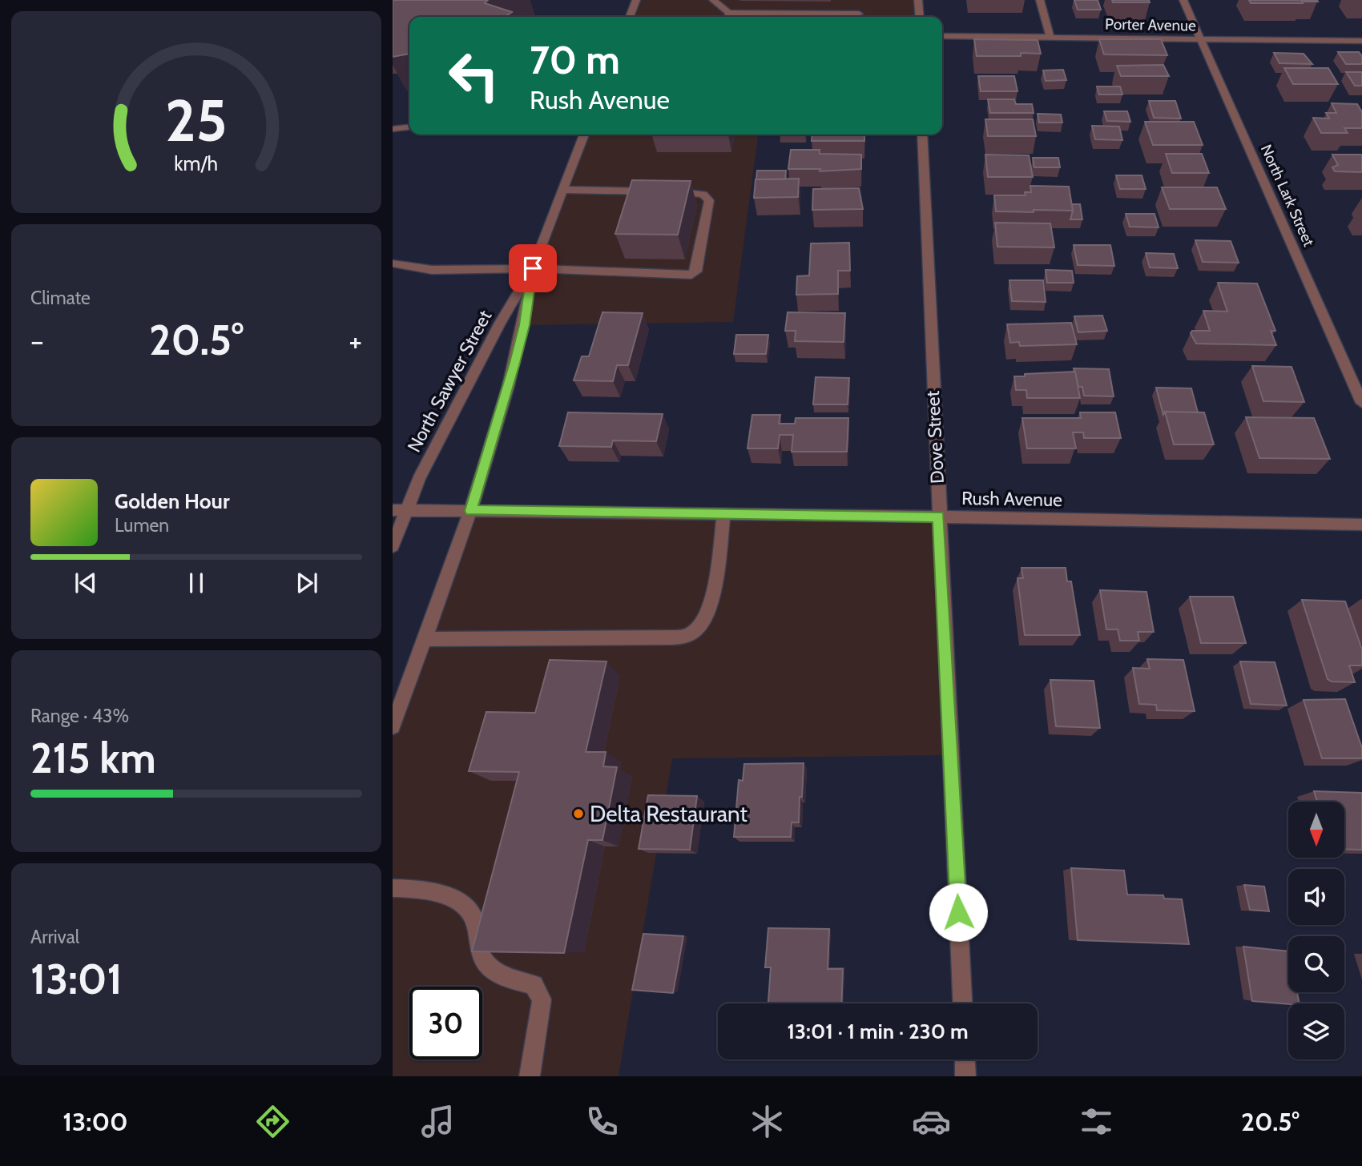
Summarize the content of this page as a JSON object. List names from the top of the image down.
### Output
{
  "streets": {
    "street": [
      "Porter Avenue",
      "North Lark Street",
      "North Sawyer Street",
      "Dove Street",
      "Rush Avenue"
    ]
  },
  "crossings": [
    ["Porter Avenue", "North Lark Street"],
    ["North Sawyer Street", "Rush Avenue"],
    ["Dove Street", "Rush Avenue"]
  ],
  "places": ["Delta Restaurant"],
  "north": "bottom",
  "page": {
    "turn": ["70 m", "Rush Avenue"],
    "tile": [
      "Climate",
      ["Range · 43%", "215 km"],
      ["Arrival", "13:01"]
    ],
    "heat": ["−", "20.5°", "+"],
    "song": ["Golden Hour", "Lumen"],
    "limit": "30",
    "trip": "13:01 · 1 min · 230 m",
    "tabs": ["13:00", "20.5°"],
    "gauge": ["25", "km/h"]
  }
}
